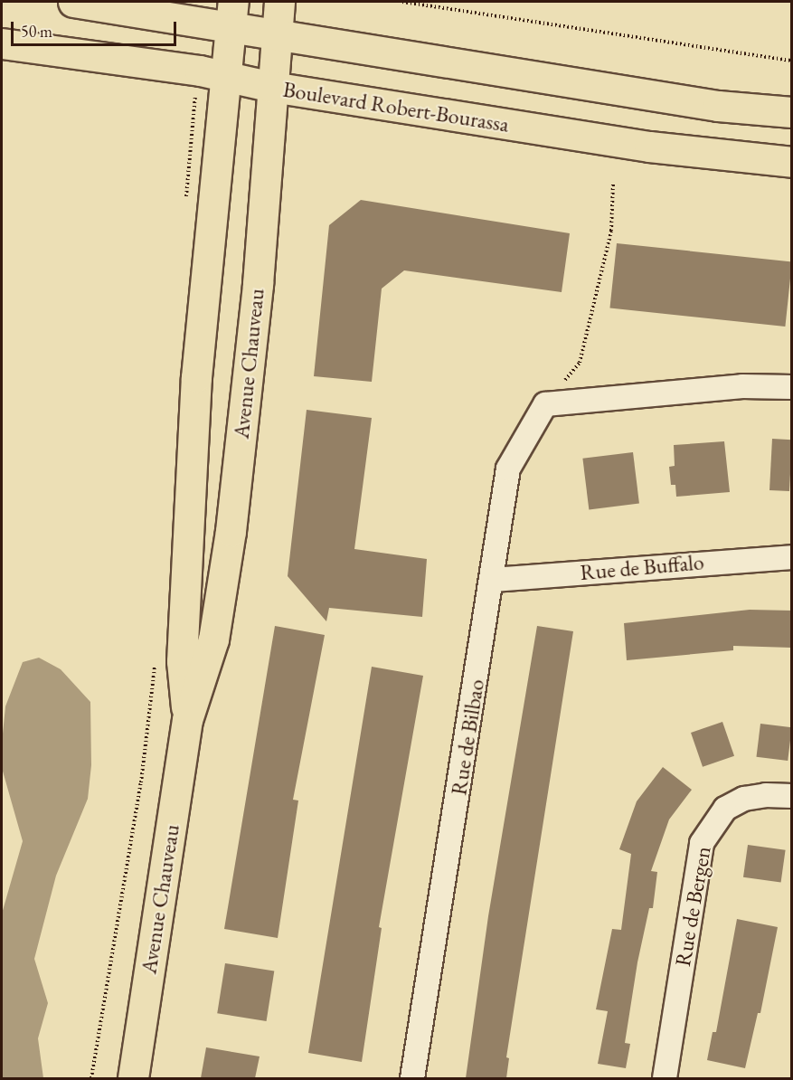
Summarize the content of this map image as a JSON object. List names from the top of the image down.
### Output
{
  "streets": {
    "main road": ["Boulevard Robert-Bourassa", "Avenue Chauveau"],
    "street": ["Rue de Buffalo", "Rue de Bilbao", "Rue de Bergen"]
  },
  "crossings": [
    ["Boulevard Robert-Bourassa", "Avenue Chauveau"],
    ["Rue de Buffalo", "Rue de Bilbao"]
  ],
  "scale_bar": "50 m"
}
